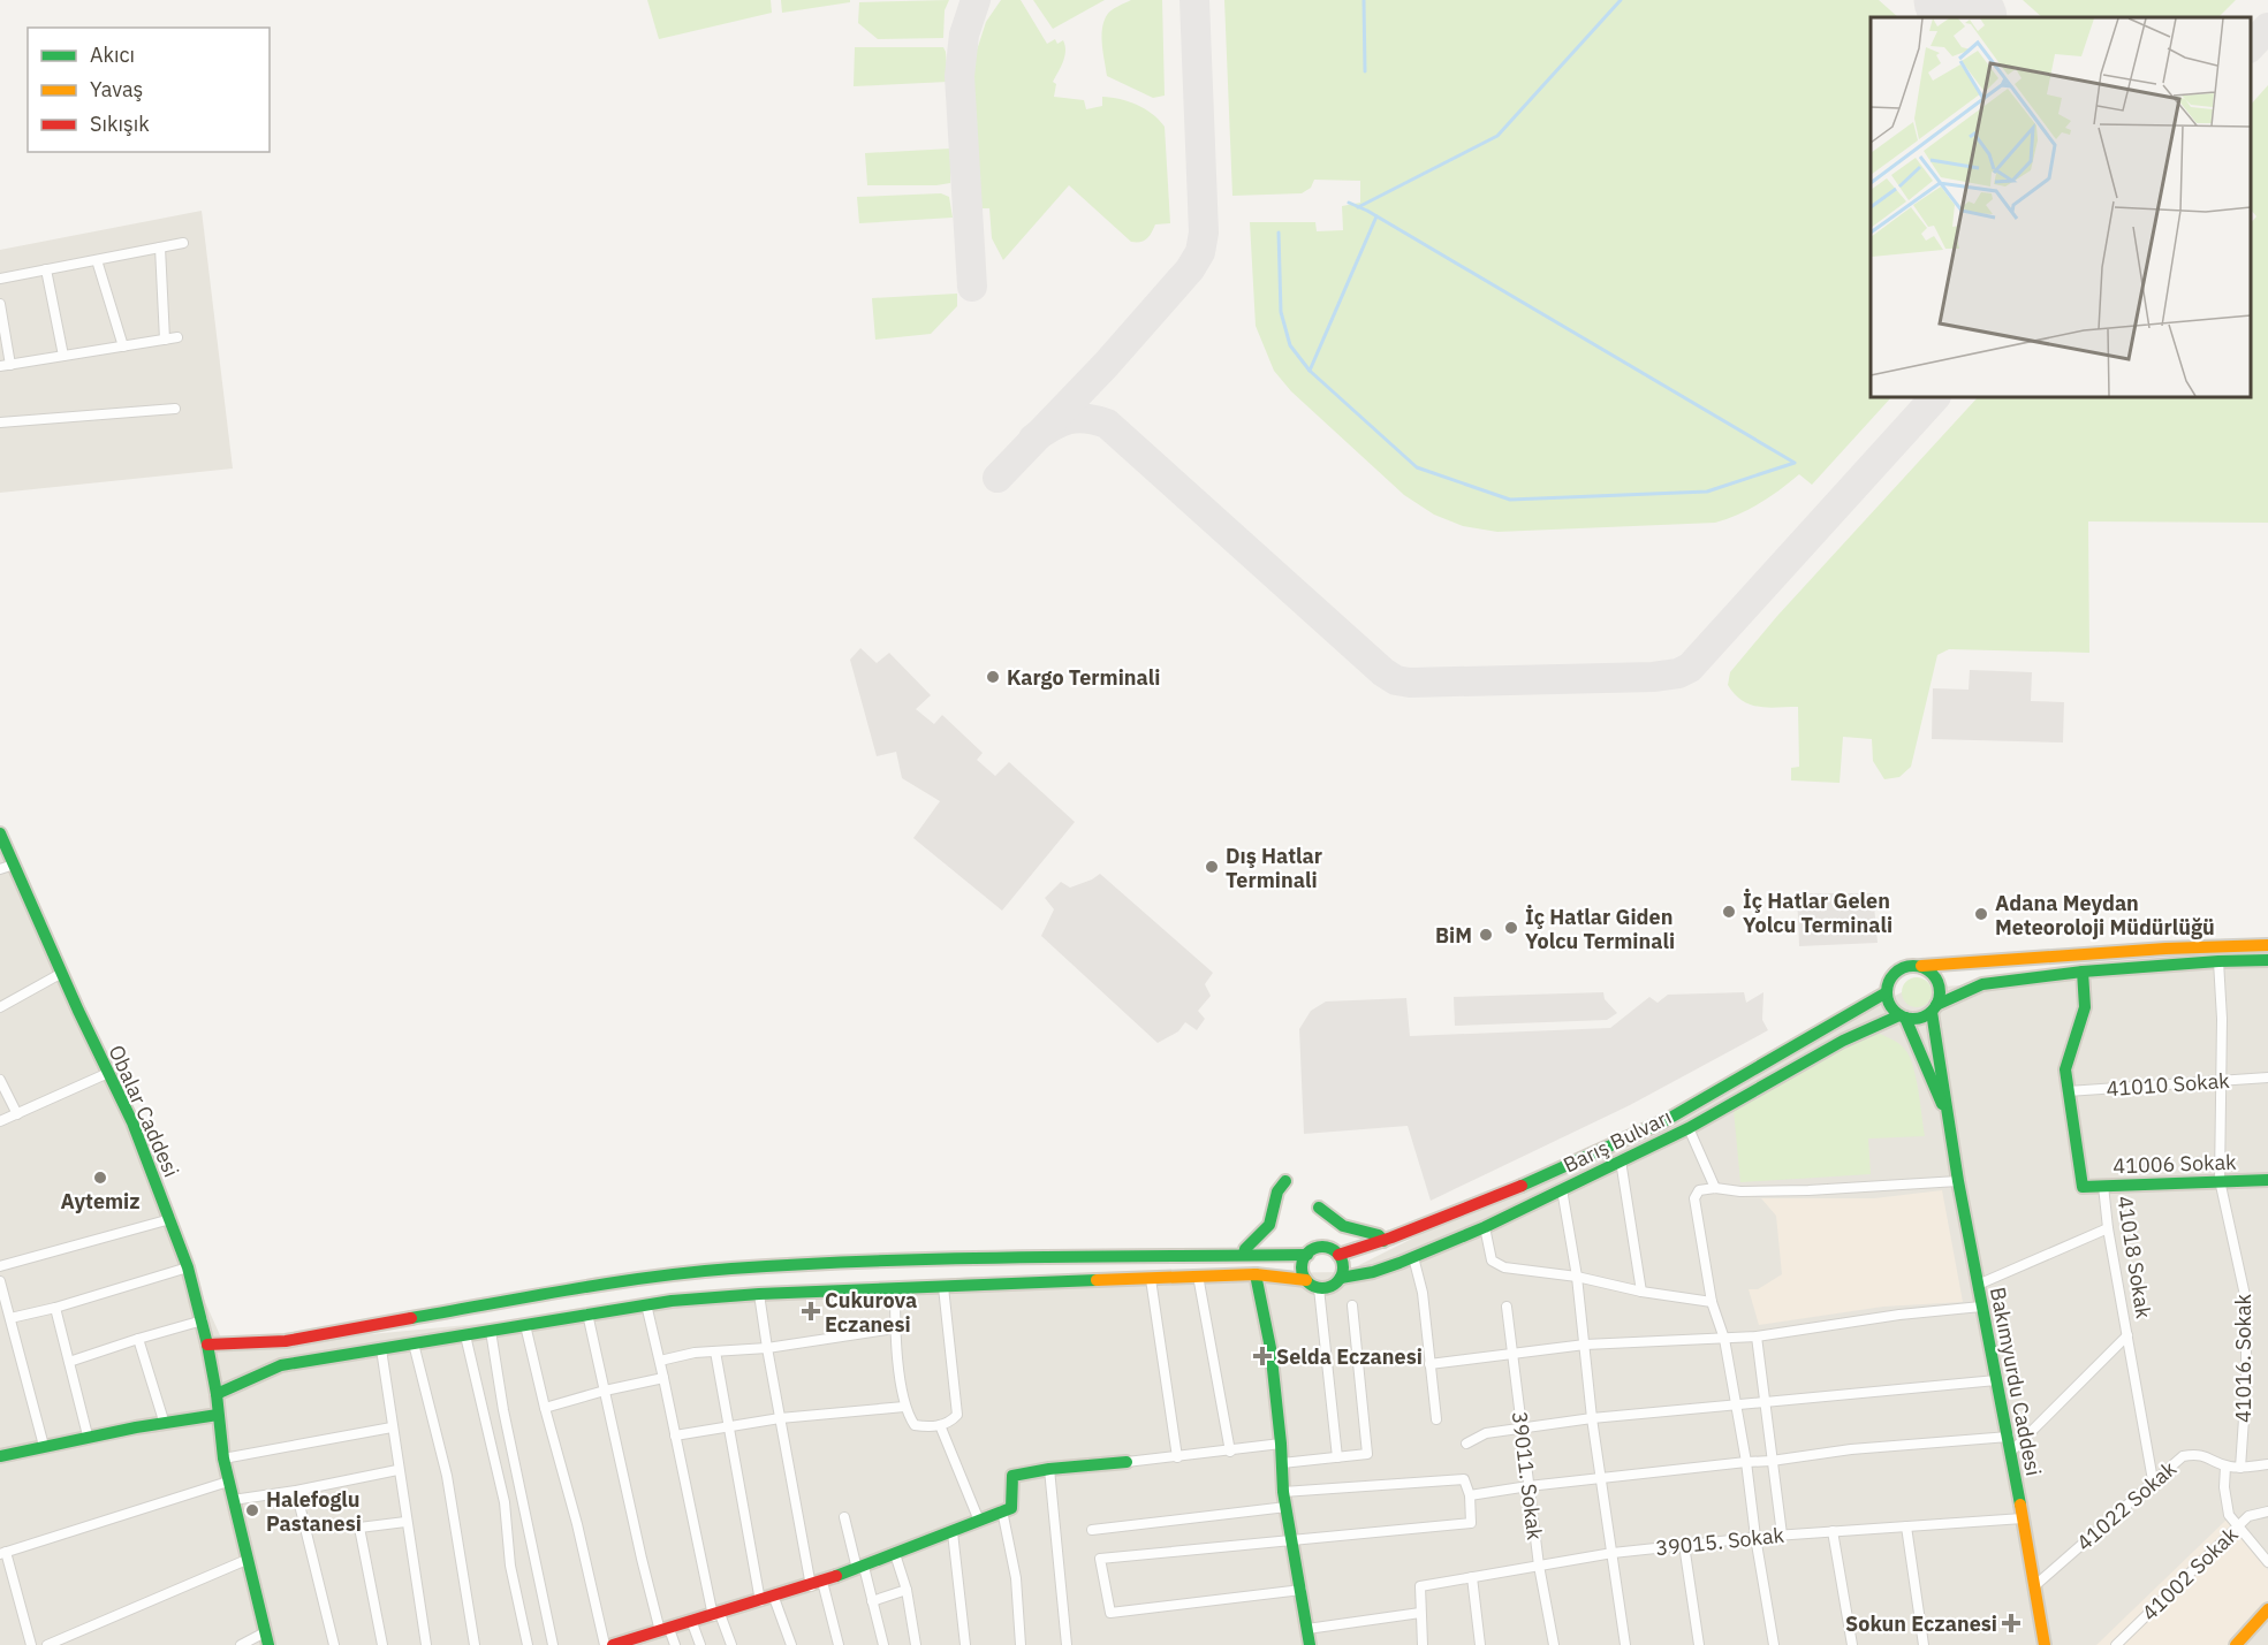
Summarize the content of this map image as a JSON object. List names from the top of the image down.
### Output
{
  "streets": {
    "main road": [
      "Obalar Caddesi",
      "Barış Bulvarı",
      "41006 Sokak",
      "Bakımyurdu Caddesi"
    ],
    "street": [
      "41010 Sokak",
      "41018 Sokak",
      "41016. Sokak",
      "39011. Sokak",
      "41022 Sokak",
      "39015. Sokak",
      "41002 Sokak"
    ]
  },
  "crossings": [
    ["41010 Sokak", "41006 Sokak"],
    ["41010 Sokak", "41016. Sokak"],
    ["Barış Bulvarı", "41016. Sokak"],
    ["Barış Bulvarı", "Bakımyurdu Caddesi"],
    ["41006 Sokak", "41018 Sokak"],
    ["41006 Sokak", "41016. Sokak"],
    ["41018 Sokak", "41022 Sokak"],
    ["41016. Sokak", "41022 Sokak"],
    ["Bakımyurdu Caddesi", "41022 Sokak"],
    ["Bakımyurdu Caddesi", "39015. Sokak"],
    ["39011. Sokak", "39015. Sokak"]
  ],
  "places": {
    "other": [
      "Kargo Terminali",
      "Dış Hatlar Terminali",
      "İç Hatlar Gelen Yolcu Terminali",
      "Adana Meydan Meteoroloji Müdürlüğü",
      "İç Hatlar Giden Yolcu Terminali",
      "BiM",
      "Aytemiz",
      "Halefoglu Pastanesi"
    ],
    "health": ["Cukurova Eczanesi", "Selda Eczanesi", "Sokun Eczanesi"]
  },
  "legend": ["Akıcı", "Yavaş", "Sıkışık"]
}
